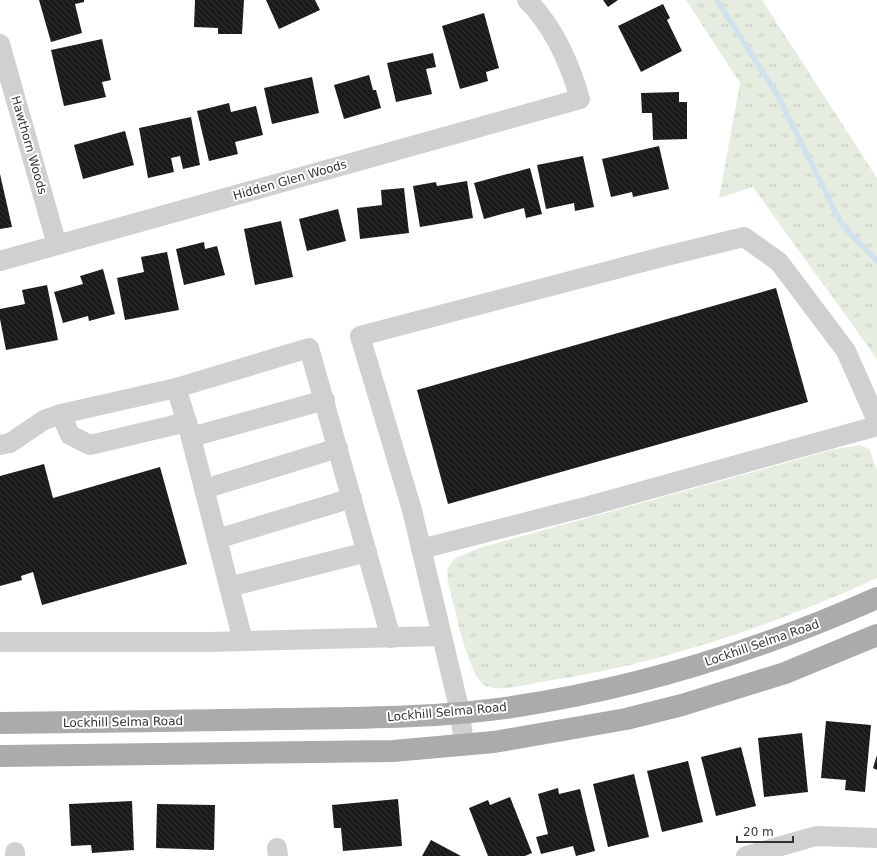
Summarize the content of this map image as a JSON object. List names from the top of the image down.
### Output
{
  "streets": {
    "main road": ["Lockhill Selma Road"],
    "street": ["Hawthorn Woods", "Hidden Glen Woods"]
  },
  "crossings": [
    ["Hawthorn Woods", "Hidden Glen Woods"]
  ],
  "scale_bar": "20 m"
}
